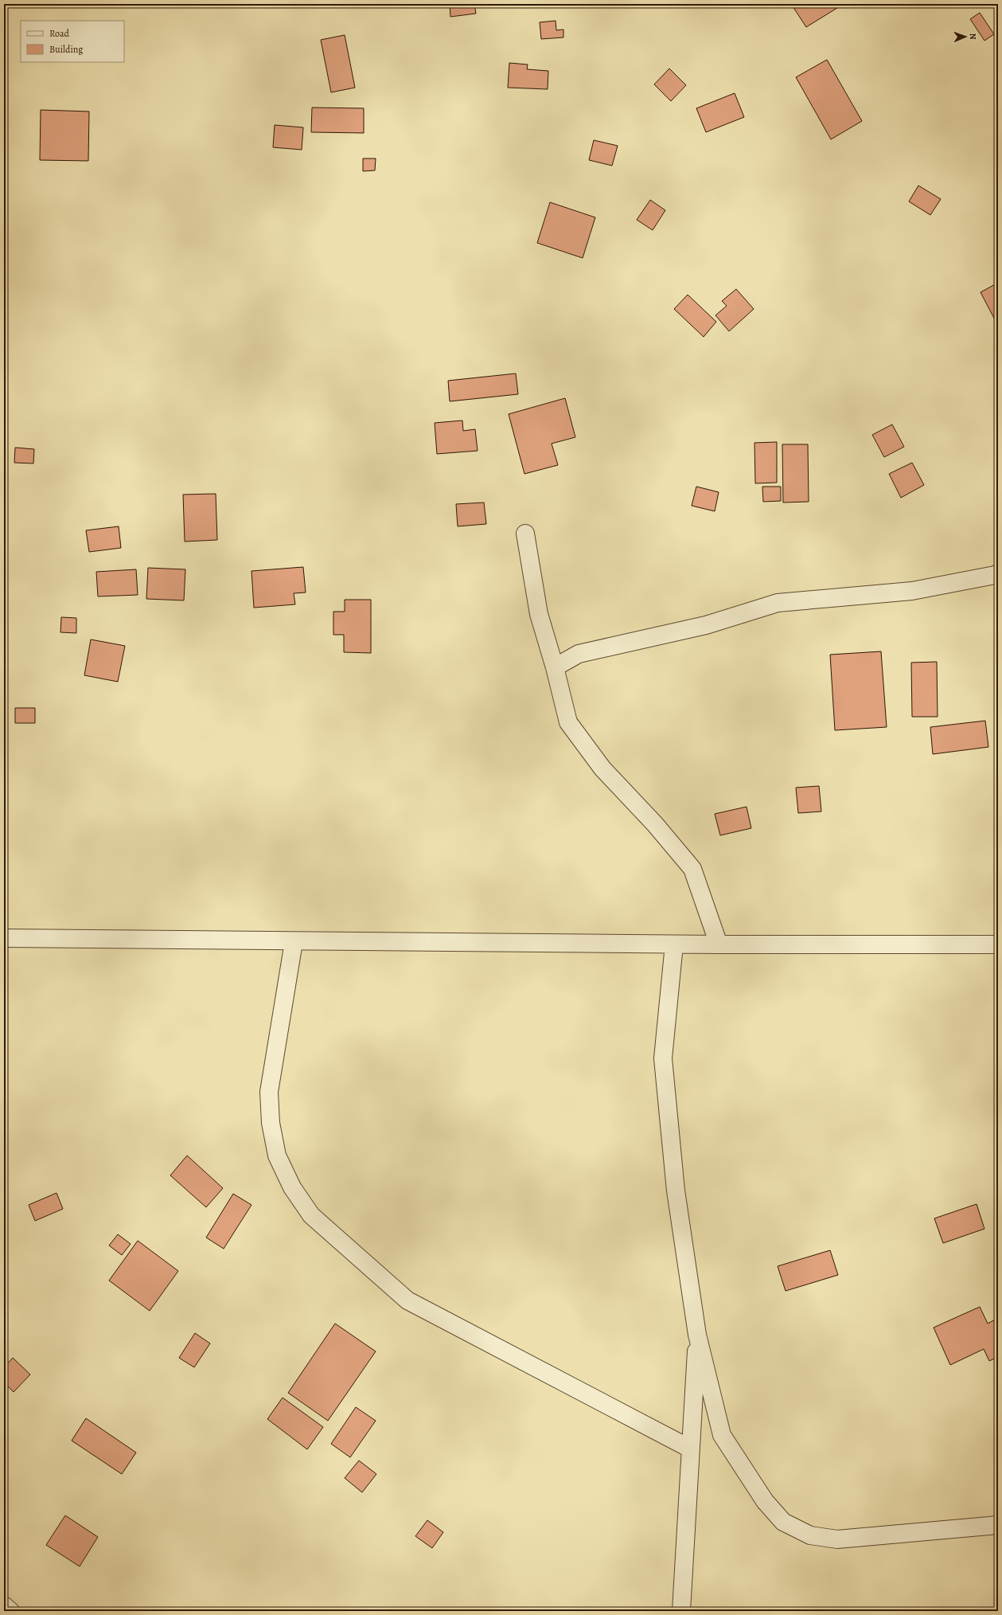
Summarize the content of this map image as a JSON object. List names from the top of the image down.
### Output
{
  "legend": ["Road", "Building"],
  "north": "right"
}
